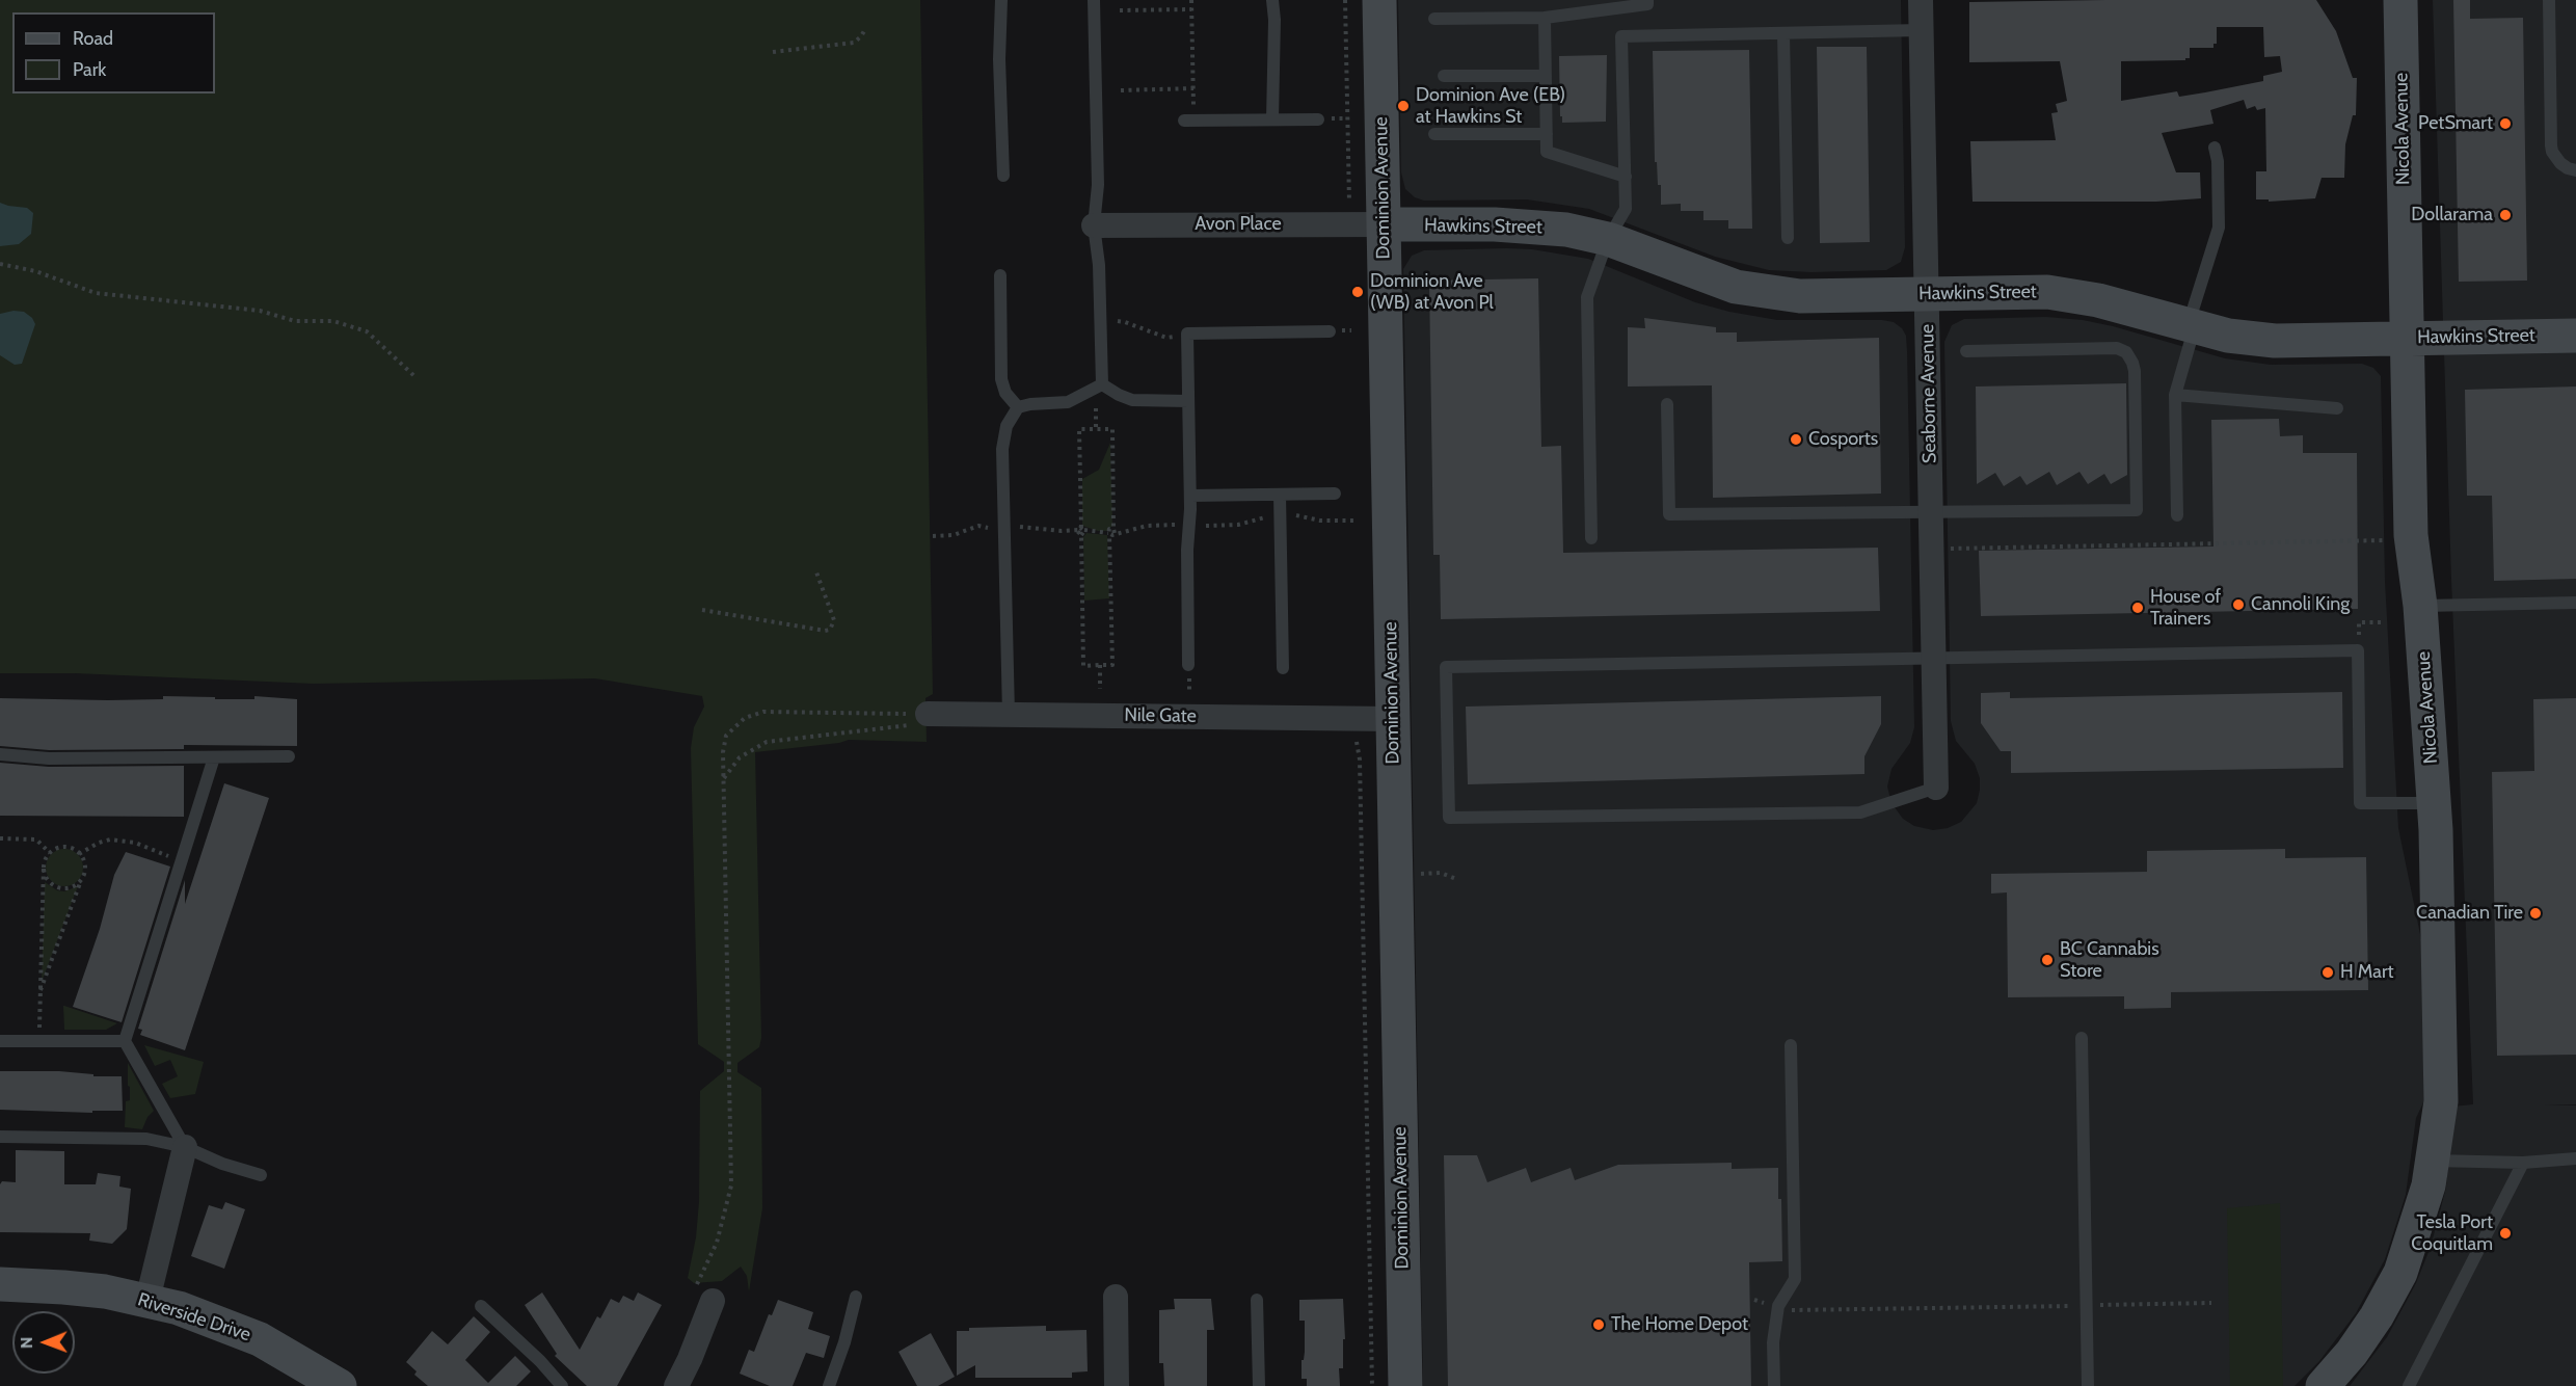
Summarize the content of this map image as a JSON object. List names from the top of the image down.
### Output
{
  "streets": {
    "street": [
      "Nicola Avenue",
      "Dominion Avenue",
      "Avon Place",
      "Hawkins Street",
      "Seaborne Avenue",
      "Nile Gate",
      "Riverside Drive"
    ]
  },
  "crossings": [
    ["Nicola Avenue", "Hawkins Street"],
    ["Dominion Avenue", "Avon Place"],
    ["Dominion Avenue", "Hawkins Street"],
    ["Dominion Avenue", "Nile Gate"],
    ["Avon Place", "Hawkins Street"],
    ["Hawkins Street", "Seaborne Avenue"]
  ],
  "places": [
    "Dominion Ave (EB) at Hawkins St",
    "PetSmart",
    "Dollarama",
    "Dominion Ave (WB) at Avon Pl",
    "Cosports",
    "Cannoli King",
    "House of Trainers",
    "Canadian Tire",
    "BC Cannabis Store",
    "H Mart",
    "Tesla Port Coquitlam",
    "The Home Depot"
  ],
  "legend": ["Road", "Park"],
  "north": "left"
}
